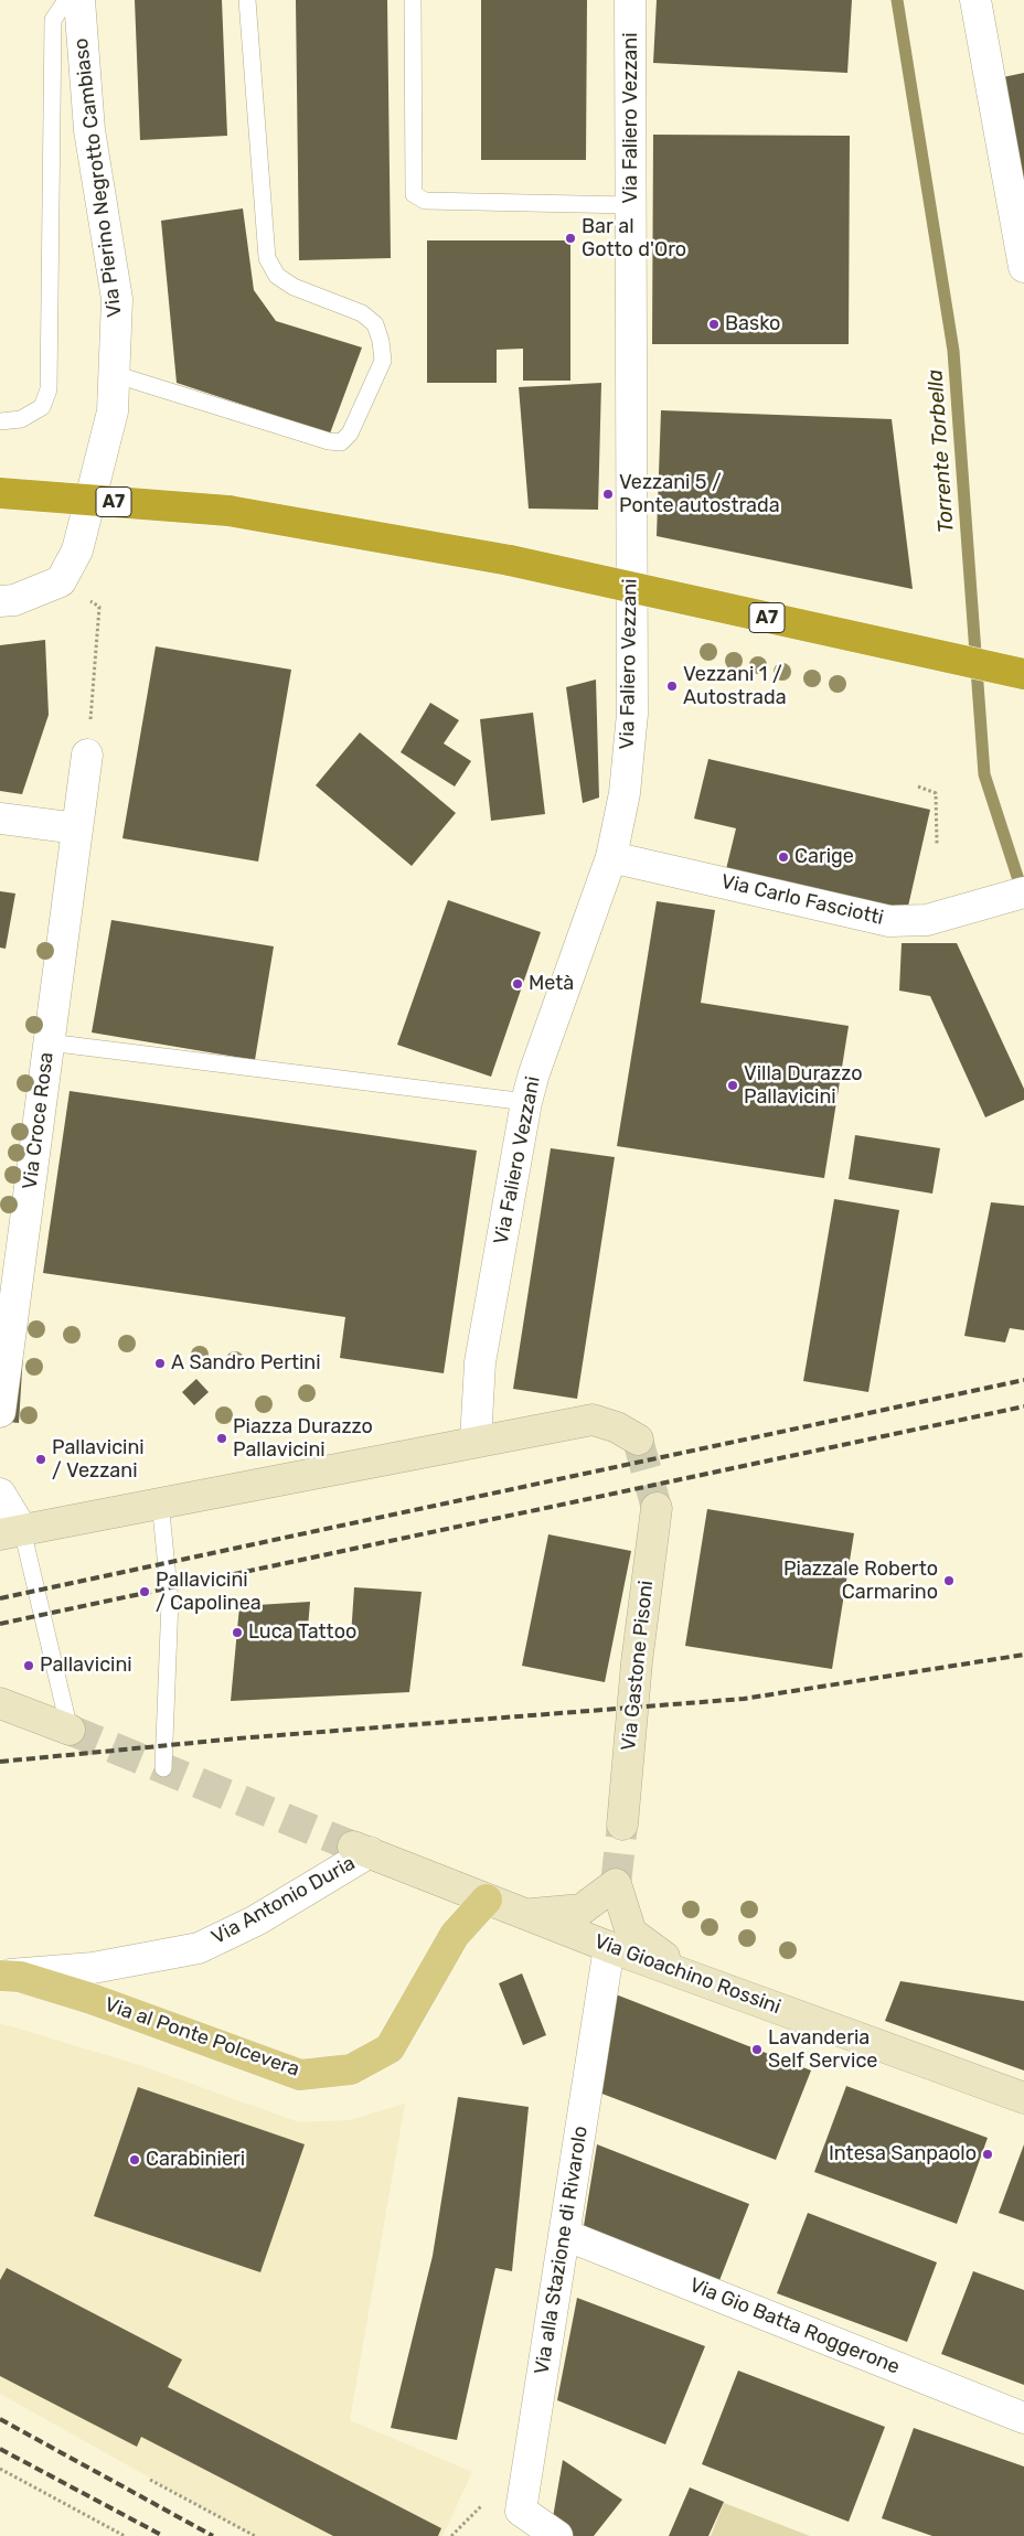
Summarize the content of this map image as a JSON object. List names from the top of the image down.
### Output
{
  "streets": {
    "highway": ["A7"],
    "main road": ["Via Gastone Pisoni", "Via Gioachino Rossini", "Via al Ponte Polcevera"],
    "street": [
      "Via Faliero Vezzani",
      "Via Pierino Negrotto Cambiaso",
      "Via Carlo Fasciotti",
      "Via Croce Rosa",
      "Via Antonio Duria",
      "Via alla Stazione di Rivarolo",
      "Via Gio Batta Roggerone"
    ]
  },
  "crossings": [
    ["Via Faliero Vezzani", "Via Carlo Fasciotti"],
    ["Via Antonio Duria", "Via Gioachino Rossini"],
    ["Via Antonio Duria", "Via al Ponte Polcevera"],
    ["Via Gioachino Rossini", "Via al Ponte Polcevera"],
    ["Via Gioachino Rossini", "Via alla Stazione di Rivarolo"],
    ["Via alla Stazione di Rivarolo", "Via Gio Batta Roggerone"]
  ],
  "water": ["Torrente Torbella"],
  "places": [
    "Bar al Gotto d'Oro",
    "Basko",
    "Vezzani 5 / Ponte autostrada",
    "Vezzani 1 / Autostrada",
    "Carige",
    "Metà",
    "Villa Durazzo Pallavicini",
    "A Sandro Pertini",
    "Piazza Durazzo Pallavicini",
    "Pallavicini / Vezzani",
    "Piazzale Roberto Carmarino",
    "Pallavicini / Capolinea",
    "Luca Tattoo",
    "Pallavicini",
    "Lavanderia Self Service",
    "Intesa Sanpaolo",
    "Carabinieri"
  ]
}
